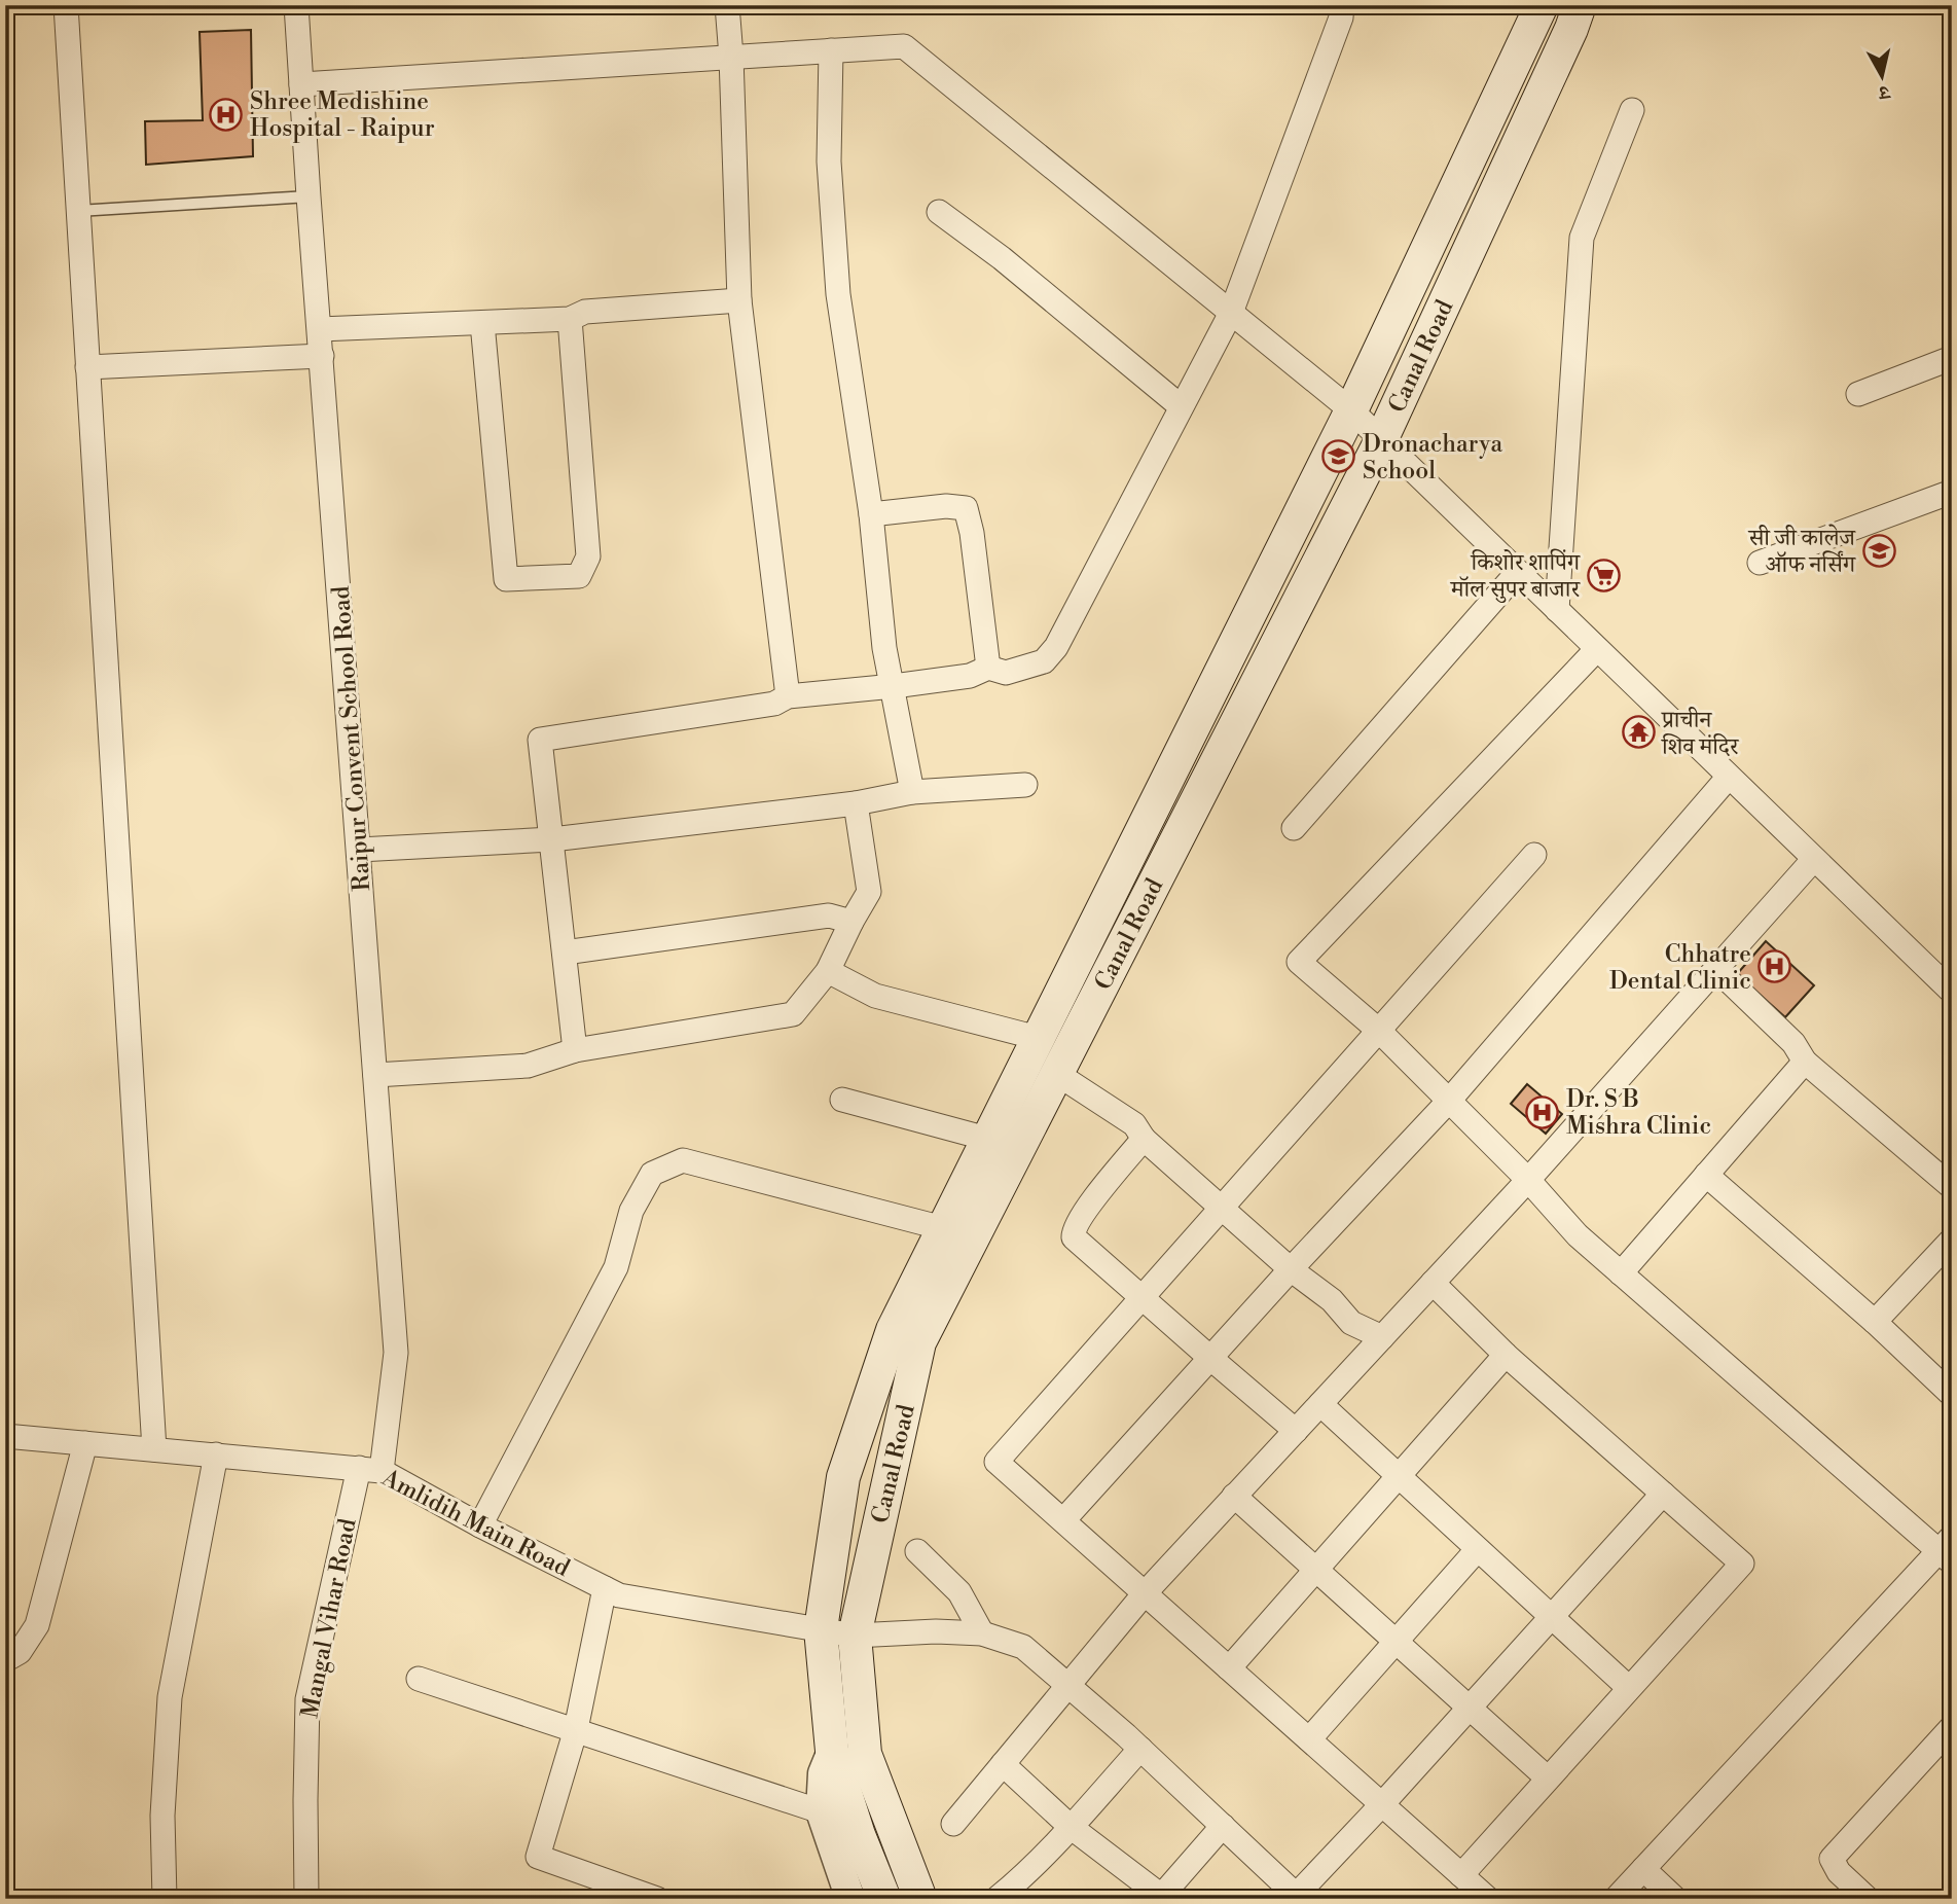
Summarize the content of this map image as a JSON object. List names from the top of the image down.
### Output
{
  "streets": {
    "main road": ["Canal Road"],
    "street": ["Raipur Convent School Road", "Amlidih Main Road", "Mangal Vihar Road"]
  },
  "crossings": [
    ["Canal Road", "Amlidih Main Road"],
    ["Raipur Convent School Road", "Amlidih Main Road"],
    ["Raipur Convent School Road", "Mangal Vihar Road"],
    ["Amlidih Main Road", "Mangal Vihar Road"]
  ],
  "places": {
    "hospital": ["Shree Medishine Hospital - Raipur", "Chhatre Dental Clinic", "Dr. S B Mishra Clinic"],
    "school or university": ["Dronacharya School", "सी जी कालेज ऑफ नर्सिंग"],
    "supermarket": ["किशोर शापिंग मॉल सुपर बाजार"],
    "temple": ["प्राचीन शिव मंदिर"]
  },
  "north": "bottom"
}
